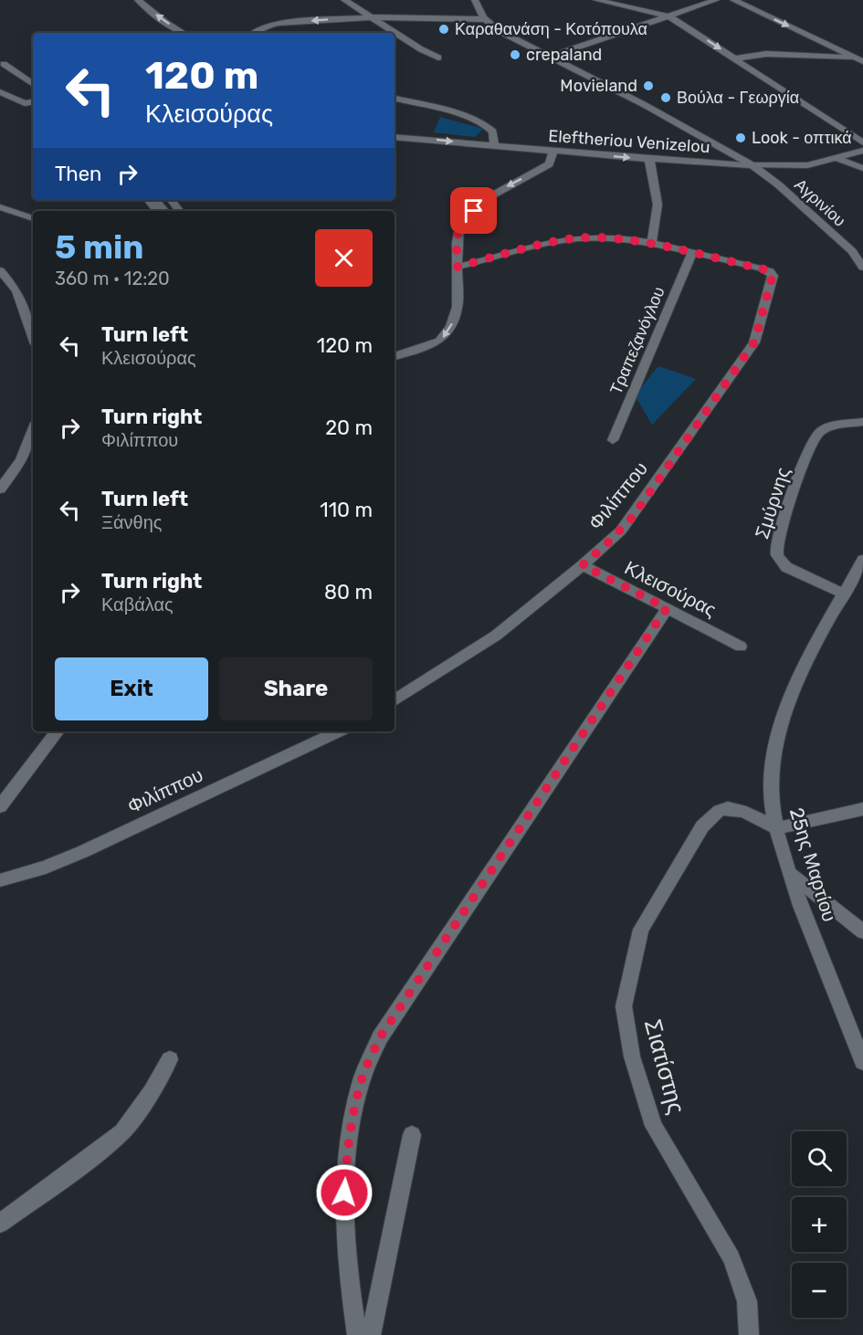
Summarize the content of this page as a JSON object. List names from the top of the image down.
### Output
{
  "streets": {
    "street": [
      "Eleftheriou Venizelou",
      "Αγρινίου",
      "Τραπεζανόγλου",
      "Φιλίππου",
      "Σμύρνης",
      "Κλεισούρας",
      "25ης Μαρτίου",
      "Σιατίστης"
    ]
  },
  "crossings": [
    ["Eleftheriou Venizelou", "Αγρινίου"],
    ["Τραπεζανόγλου", "Φιλίππου"],
    ["Φιλίππου", "Κλεισούρας"],
    ["Σμύρνης", "25ης Μαρτίου"],
    ["25ης Μαρτίου", "Σιατίστης"]
  ],
  "places": [
    "Καραθανάση - Κοτόπουλα",
    "crepaland",
    "Movieland",
    "Βούλα - Γεωργία",
    "Look - οπτικά"
  ],
  "page": {
    "turn": ["120 m", "Κλεισούρας"],
    "then": "Then",
    "heading": ["5 min", "360 m · 12:20"],
    "list": [
      {
        "name": "Turn left",
        "note": "Κλεισούρας",
        "value": "120 m"
      },
      {
        "name": "Turn right",
        "note": "Φιλίππου",
        "value": "20 m"
      },
      {
        "name": "Turn left",
        "note": "Ξάνθης",
        "value": "110 m"
      },
      {
        "name": "Turn right",
        "note": "Καβάλας",
        "value": "80 m"
      }
    ],
    "buttons": ["Exit", "Share"],
    "map_buttons": ["+", "−"]
  }
}
